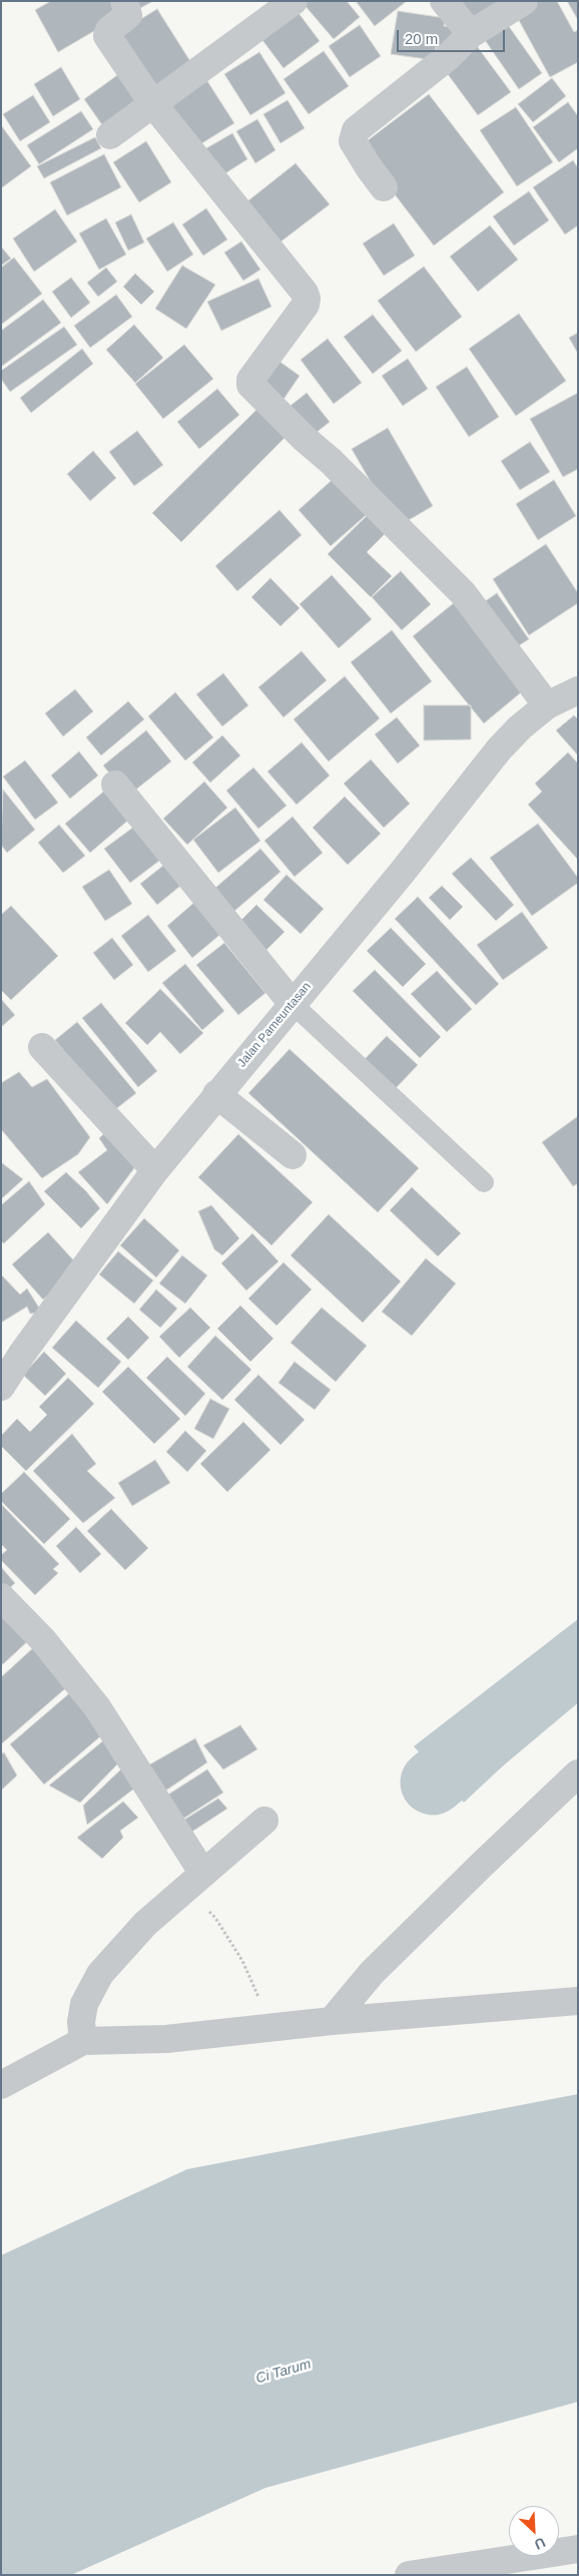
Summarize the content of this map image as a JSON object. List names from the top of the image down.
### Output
{
  "streets": {
    "street": ["Jalan Pameuntasan"]
  },
  "water": ["Ci Tarum"],
  "scale_bar": "20 m",
  "north": "bottom right"
}
